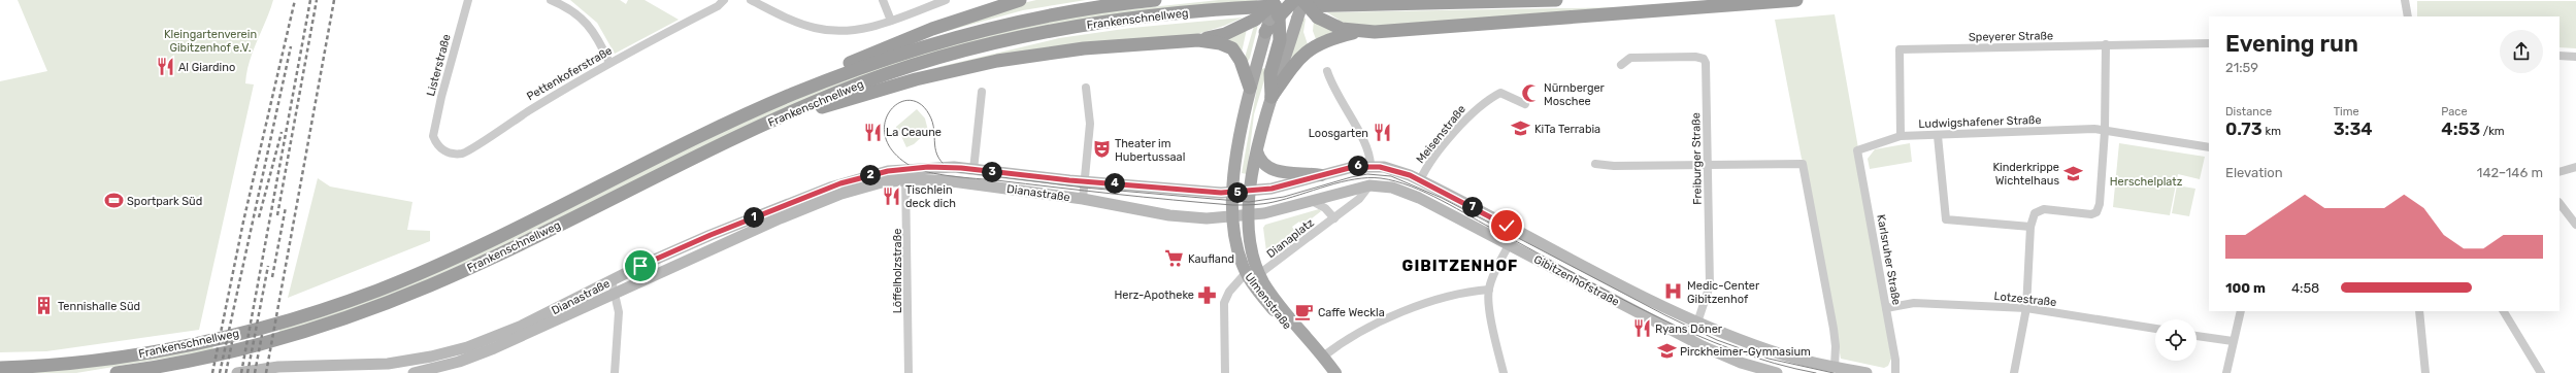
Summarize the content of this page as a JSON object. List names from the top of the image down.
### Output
{
  "streets": {
    "highway": ["Frankenschnellweg"],
    "main road": ["Dianastraße", "Gibitzenhofstraße", "Ulmenstraße"],
    "street": [
      "Speyerer Straße",
      "Listerstraße",
      "Pettenkoferstraße",
      "Ludwigshafener Straße",
      "Meisenstraße",
      "Freiburger Straße",
      "Dianaplatz",
      "Karlsruher Straße",
      "Löffelholzstraße",
      "Lotzestraße"
    ]
  },
  "crossings": [
    ["Speyerer Straße", "Ludwigshafener Straße"],
    ["Listerstraße", "Pettenkoferstraße"],
    ["Ludwigshafener Straße", "Karlsruher Straße"],
    ["Meisenstraße", "Gibitzenhofstraße"],
    ["Freiburger Straße", "Gibitzenhofstraße"],
    ["Dianastraße", "Löffelholzstraße"],
    ["Dianastraße", "Gibitzenhofstraße"],
    ["Dianastraße", "Ulmenstraße"],
    ["Dianaplatz", "Gibitzenhofstraße"],
    ["Dianaplatz", "Ulmenstraße"],
    ["Karlsruher Straße", "Lotzestraße"],
    ["Gibitzenhofstraße", "Ulmenstraße"]
  ],
  "districts": ["GIBITZENHOF"],
  "parks": ["Kleingartenverein Gibitzenhof e.V.", "Herschelplatz"],
  "places": {
    "restaurant": [
      "Al Giardino",
      "La Ceaune",
      "Loosgarten",
      "Tischlein deck dich",
      "Ryans Döner"
    ],
    "mosque": ["Nürnberger Moschee"],
    "school or university": ["KiTa Terrabia", "Kinderkrippe Wichtelhaus", "Pirckheimer-Gymnasium"],
    "theatre": ["Theater im Hubertussaal"],
    "sports": ["Sportpark Süd"],
    "supermarket": ["Kaufland"],
    "hospital": ["Medic-Center Gibitzenhof"],
    "pharmacy": ["Herz-Apotheke"],
    "building": ["Tennishalle Süd"],
    "cafe": ["Caffe Weckla"]
  },
  "page": {
    "heading": ["Evening run", "21:59"],
    "stats": [
      ["Distance", "0.73 km"],
      ["Time", "3:34"],
      ["Pace", "4:53 /km"]
    ],
    "pins": [
      "6",
      "3",
      "2",
      "4",
      "5",
      "7",
      "1"
    ],
    "chart": ["Elevation", "142–146 m"],
    "list": [
      {
        "name": "100 m",
        "note": "4:58"
      }
    ]
  }
}
